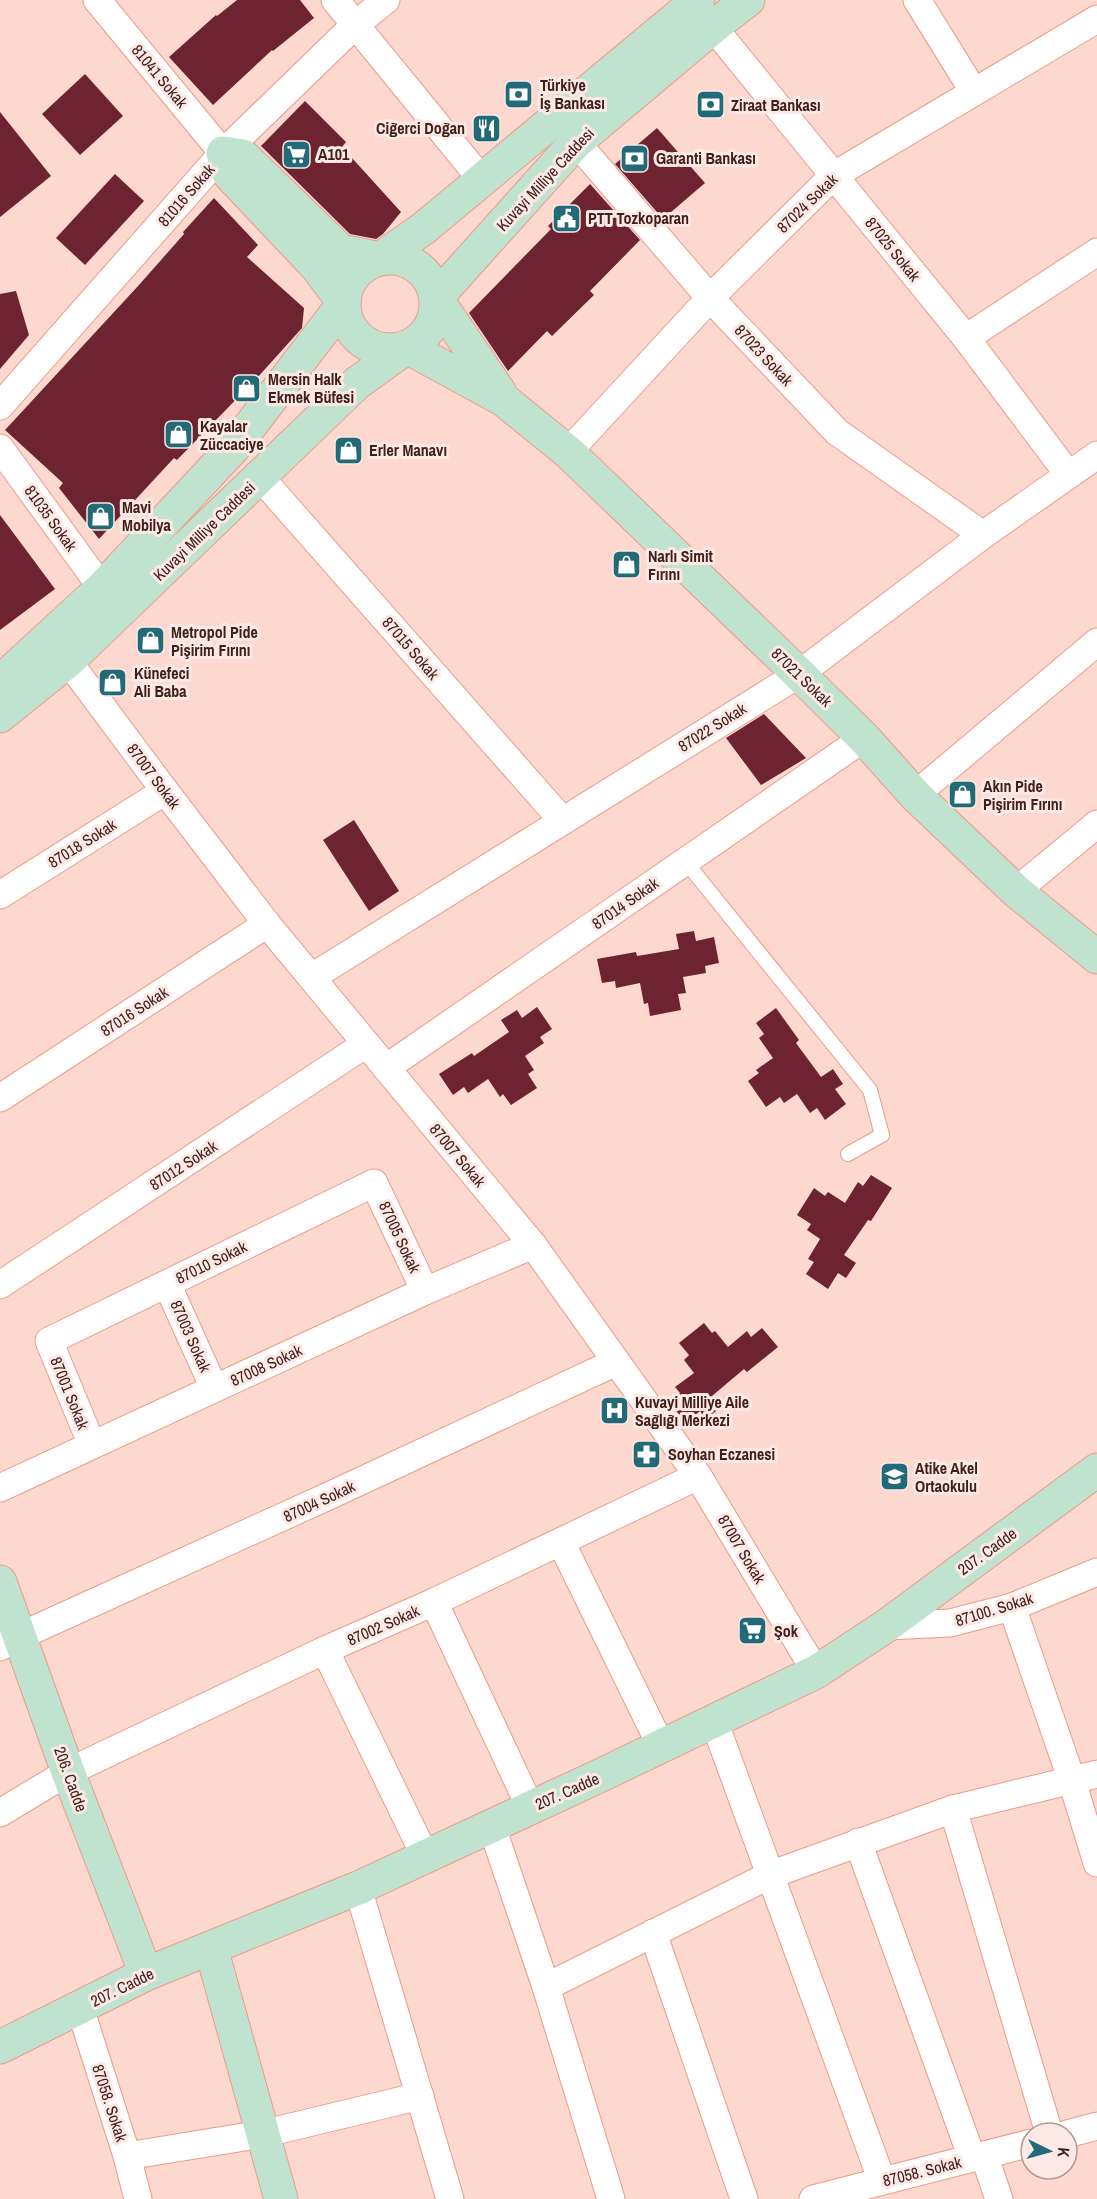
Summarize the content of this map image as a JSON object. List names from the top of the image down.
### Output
{
  "streets": {
    "street": [
      "81041 Sokak",
      "Kuvayi Milliye Caddesi",
      "81016 Sokak",
      "87024 Sokak",
      "87025 Sokak",
      "87023 Sokak",
      "81035 Sokak",
      "87015 Sokak",
      "87021 Sokak",
      "87022 Sokak",
      "87007 Sokak",
      "87018 Sokak",
      "87014 Sokak",
      "87016 Sokak",
      "87012 Sokak",
      "87005 Sokak",
      "87010 Sokak",
      "87003 Sokak",
      "87008 Sokak",
      "87001 Sokak",
      "87004 Sokak",
      "207. Cadde",
      "87100. Sokak",
      "87002 Sokak",
      "206. Cadde",
      "87058. Sokak"
    ]
  },
  "crossings": [
    ["81041 Sokak", "81016 Sokak"],
    ["Kuvayi Milliye Caddesi", "87025 Sokak"],
    ["Kuvayi Milliye Caddesi", "87023 Sokak"],
    ["Kuvayi Milliye Caddesi", "81035 Sokak"],
    ["Kuvayi Milliye Caddesi", "87015 Sokak"],
    ["Kuvayi Milliye Caddesi", "87021 Sokak"],
    ["Kuvayi Milliye Caddesi", "87007 Sokak"],
    ["87024 Sokak", "87025 Sokak"],
    ["87024 Sokak", "87023 Sokak"],
    ["87024 Sokak", "87021 Sokak"],
    ["87025 Sokak", "87022 Sokak"],
    ["87023 Sokak", "87022 Sokak"],
    ["87015 Sokak", "87022 Sokak"],
    ["87021 Sokak", "87022 Sokak"],
    ["87021 Sokak", "87014 Sokak"],
    ["87022 Sokak", "87007 Sokak"],
    ["87007 Sokak", "87018 Sokak"],
    ["87007 Sokak", "87014 Sokak"],
    ["87007 Sokak", "87016 Sokak"],
    ["87007 Sokak", "87012 Sokak"],
    ["87007 Sokak", "87008 Sokak"],
    ["87007 Sokak", "87004 Sokak"],
    ["87007 Sokak", "207. Cadde"],
    ["87007 Sokak", "87002 Sokak"],
    ["87005 Sokak", "87010 Sokak"],
    ["87005 Sokak", "87008 Sokak"],
    ["87010 Sokak", "87003 Sokak"],
    ["87010 Sokak", "87001 Sokak"],
    ["87003 Sokak", "87008 Sokak"],
    ["87008 Sokak", "87001 Sokak"],
    ["87004 Sokak", "206. Cadde"],
    ["207. Cadde", "87100. Sokak"],
    ["207. Cadde", "206. Cadde"],
    ["207. Cadde", "87058. Sokak"],
    ["87002 Sokak", "206. Cadde"]
  ],
  "places": {
    "bank": ["Türkiye İş Bankası", "Ziraat Bankası", "Garanti Bankası"],
    "restaurant": ["Ciğerci Doğan"],
    "supermarket": ["A101", "Şok"],
    "public building": ["PTT Tozkoparan"],
    "shop": [
      "Mersin Halk Ekmek Büfesi",
      "Kayalar Züccaciye",
      "Erler Manavı",
      "Mavi Mobilya",
      "Narlı Simit Fırını",
      "Metropol Pide Pişirim Fırını",
      "Künefeci Ali Baba",
      "Akın Pide Pişirim Fırını"
    ],
    "hospital": ["Kuvayi Milliye Aile Sağlığı Merkezi"],
    "pharmacy": ["Soyhan Eczanesi"],
    "school or university": ["Atike Akel Ortaokulu"]
  },
  "north": "right"
}
